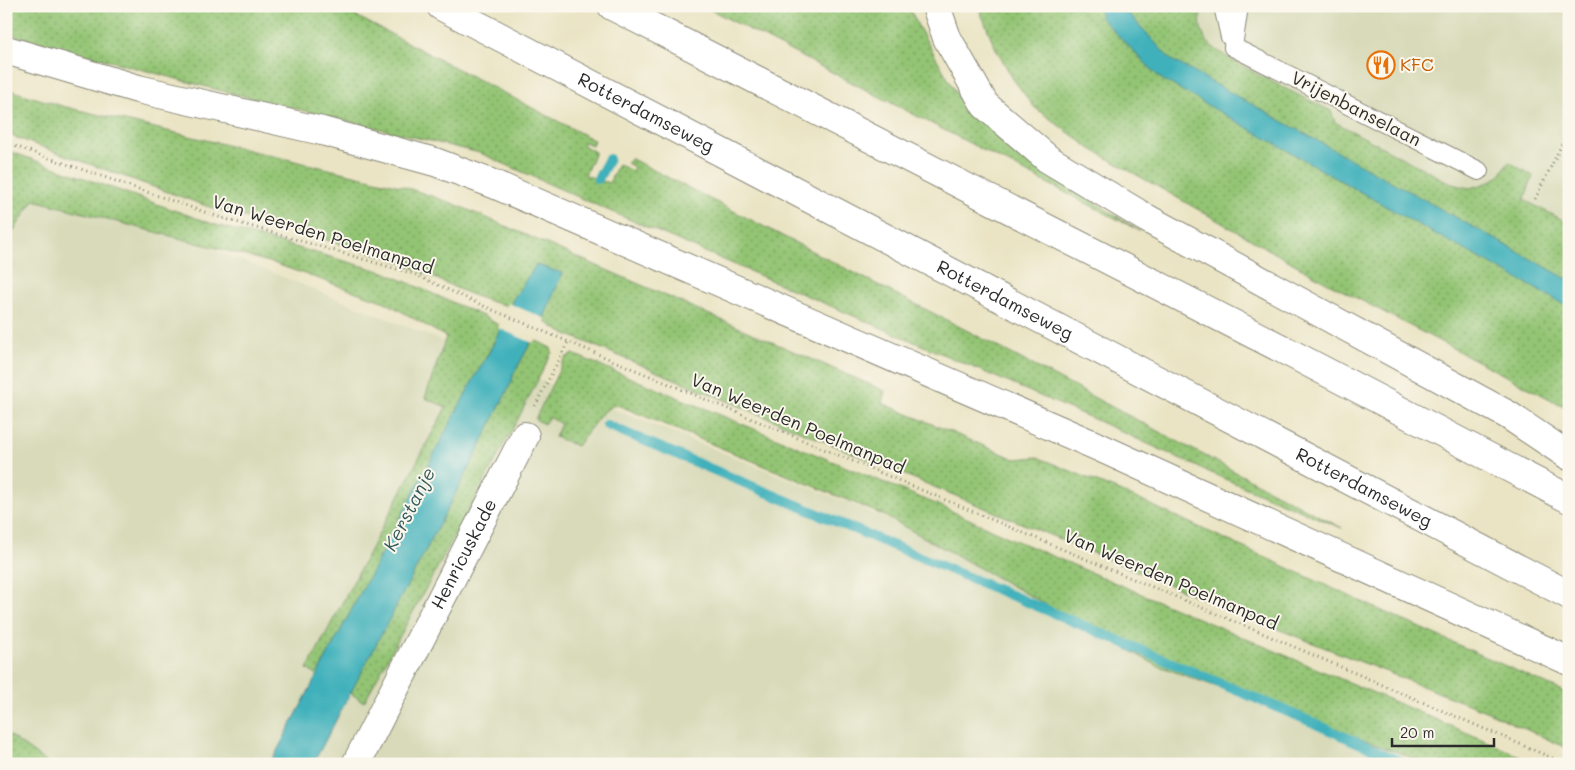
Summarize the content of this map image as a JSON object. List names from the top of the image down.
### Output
{
  "streets": {
    "main road": ["Rotterdamseweg", "Henricuskade"],
    "lane": ["Vrijenbanselaan"],
    "path": ["Van Weerden Poelmanpad"]
  },
  "water": ["Kerstanje"],
  "places": {
    "restaurant": ["KFC"]
  },
  "scale_bar": "20 m"
}
